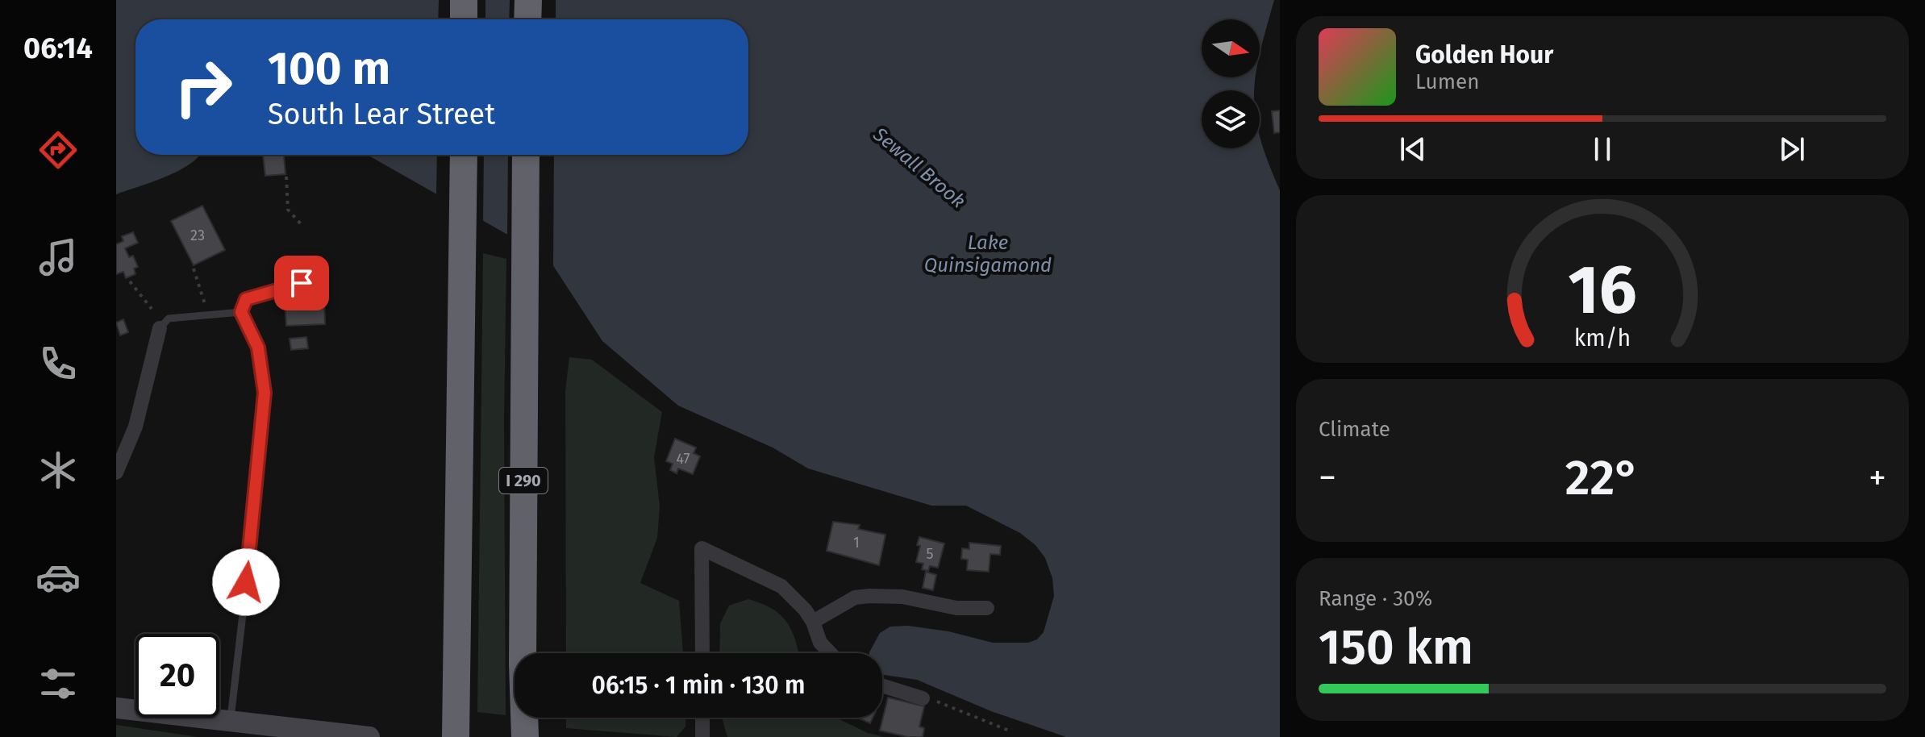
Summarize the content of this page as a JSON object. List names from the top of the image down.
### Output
{
  "streets": {
    "highway": ["I 290"]
  },
  "water": ["Sewall Brook", "Lake Quinsigamond"],
  "house_numbers": [
    "23",
    "47",
    "1",
    "5"
  ],
  "north": "right",
  "page": {
    "tabs": "06:14",
    "turn": ["100 m", "South Lear Street"],
    "song": ["Golden Hour", "Lumen"],
    "tile": [
      "Climate",
      ["Range · 30%", "150 km"]
    ],
    "heat": ["−", "22°", "+"],
    "limit": "20",
    "trip": "06:15 · 1 min · 130 m",
    "gauge": ["16", "km/h"]
  }
}
